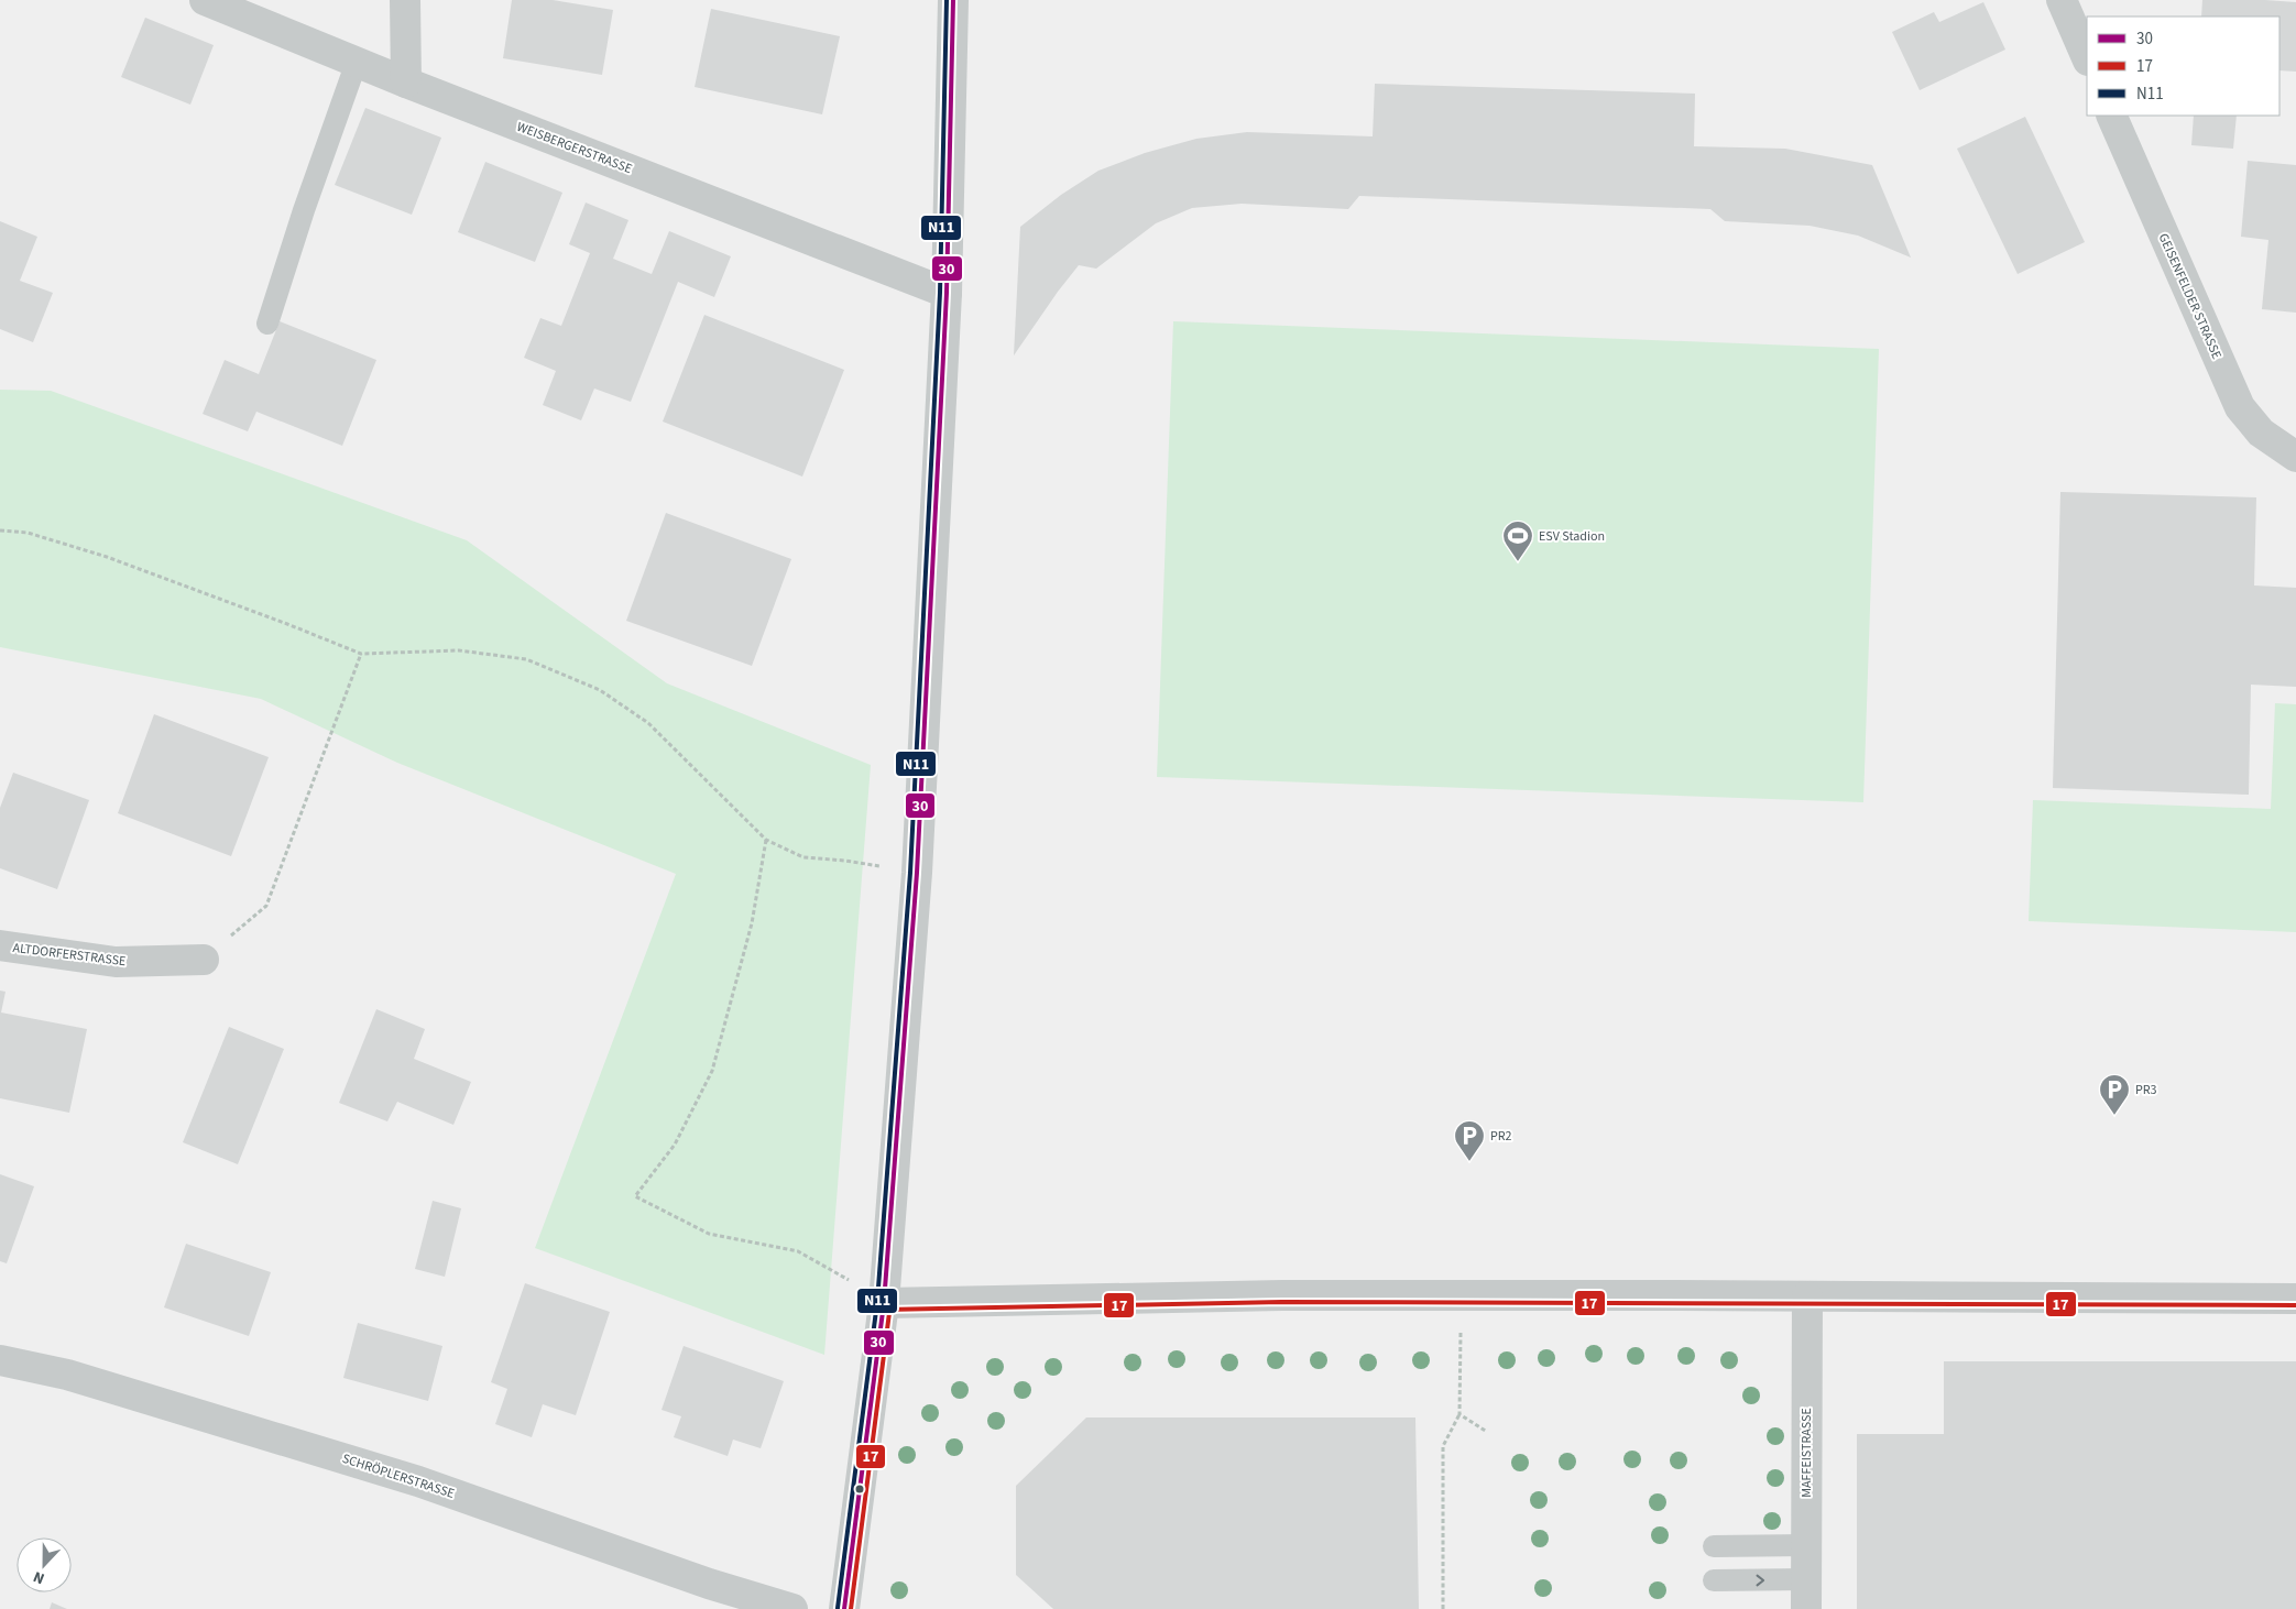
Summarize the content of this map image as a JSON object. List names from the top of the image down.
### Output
{
  "streets": {
    "street": [
      "WEISBERGERSTRASSE",
      "GEISENFELDER STRASSE",
      "ALTDORFERSTRASSE",
      "MAFFEISTRASSE",
      "SCHRÖPLERSTRASSE"
    ]
  },
  "places": {
    "sports": ["ESV Stadion"],
    "parking": ["PR3", "PR2"]
  },
  "lines": ["transit line 30", "transit line N11", "transit line 17"],
  "legend": ["30", "17", "N11"],
  "north": "bottom"
}
